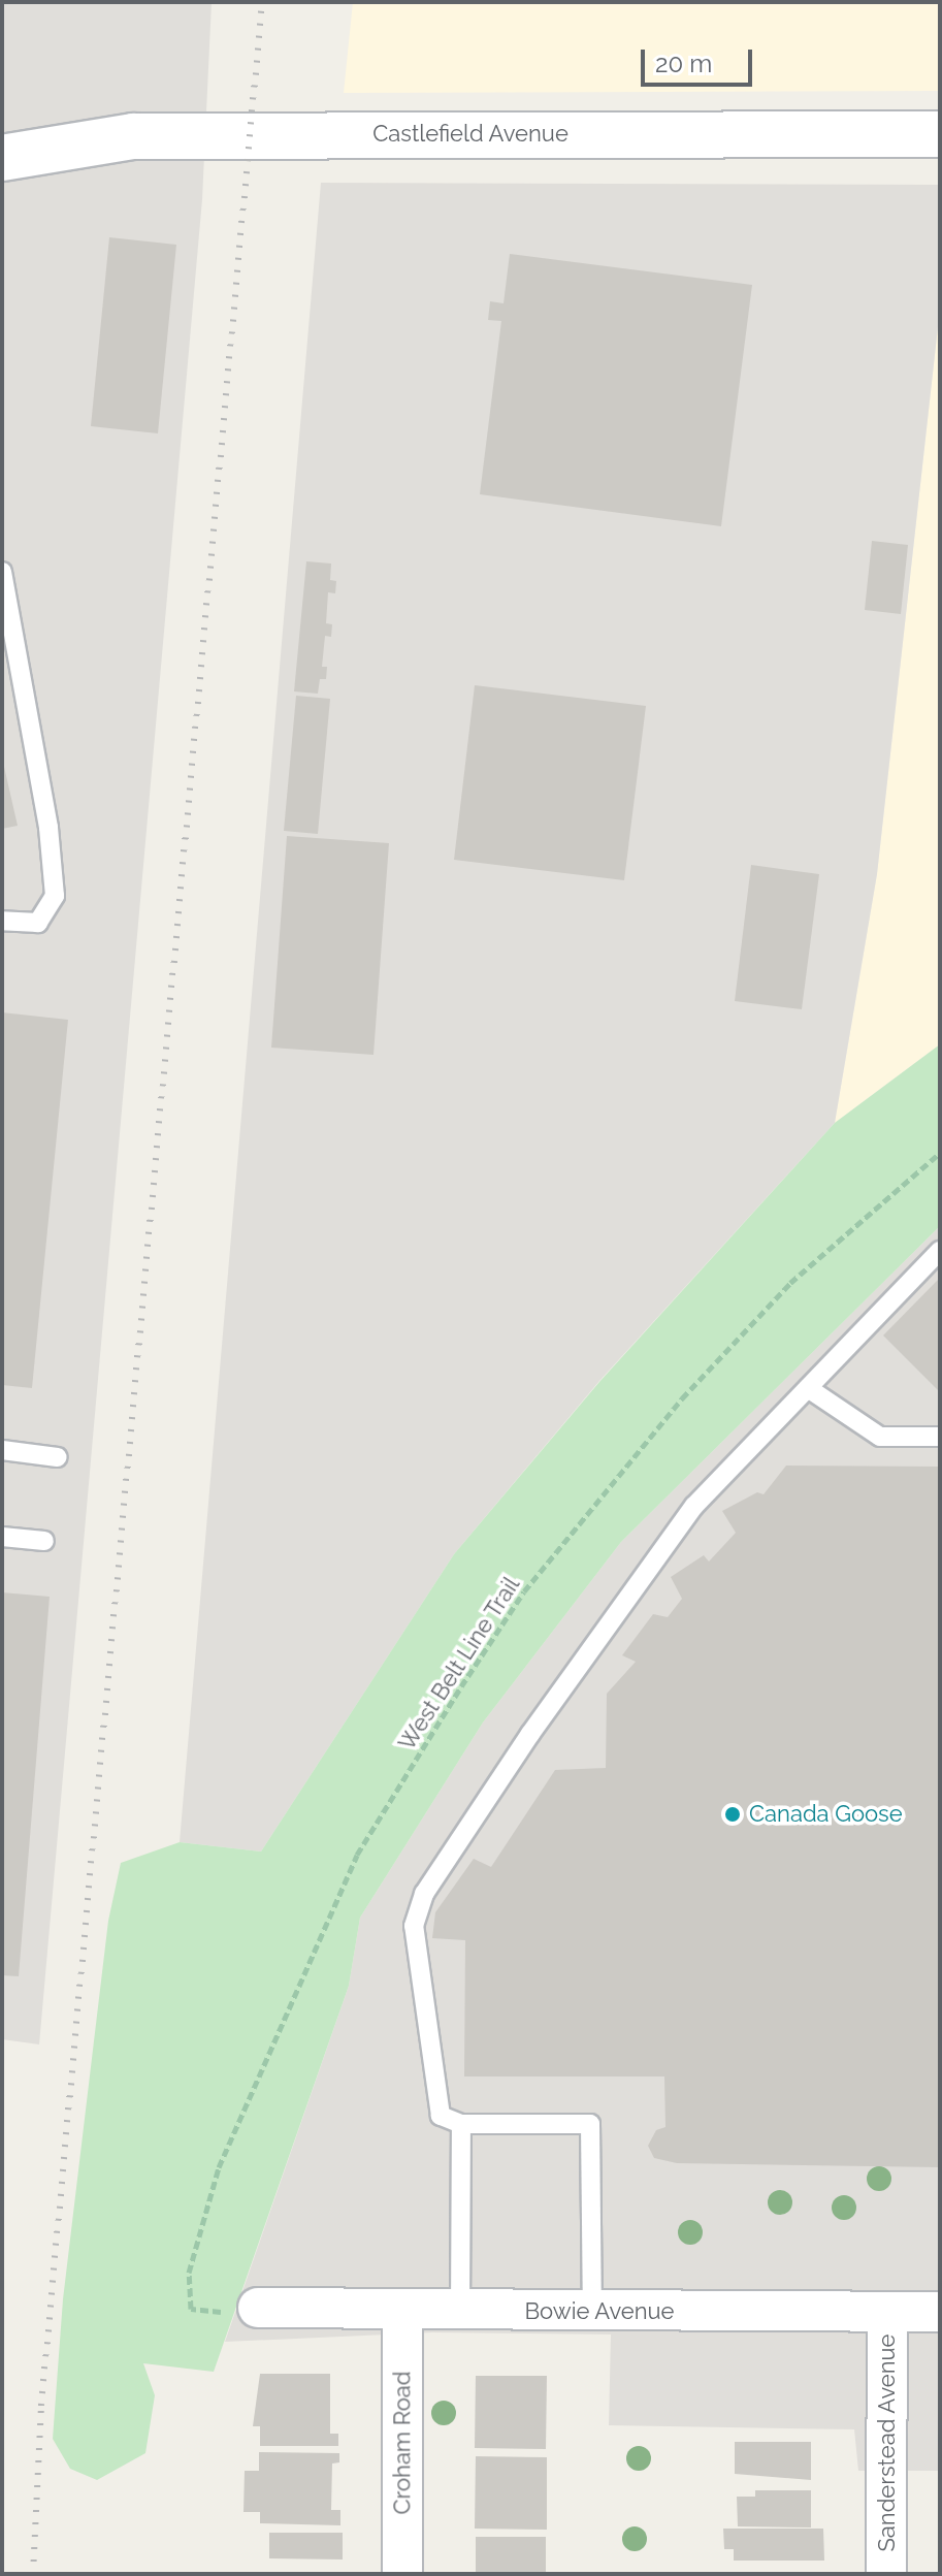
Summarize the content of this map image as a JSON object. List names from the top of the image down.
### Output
{
  "streets": {
    "street": [
      "Castlefield Avenue",
      "Bowie Avenue",
      "Croham Road",
      "Sanderstead Avenue"
    ],
    "path": ["West Belt Line Trail"]
  },
  "crossings": [
    ["Bowie Avenue", "Croham Road"],
    ["Bowie Avenue", "Sanderstead Avenue"]
  ],
  "places": ["Canada Goose"],
  "scale_bar": "20 m"
}
